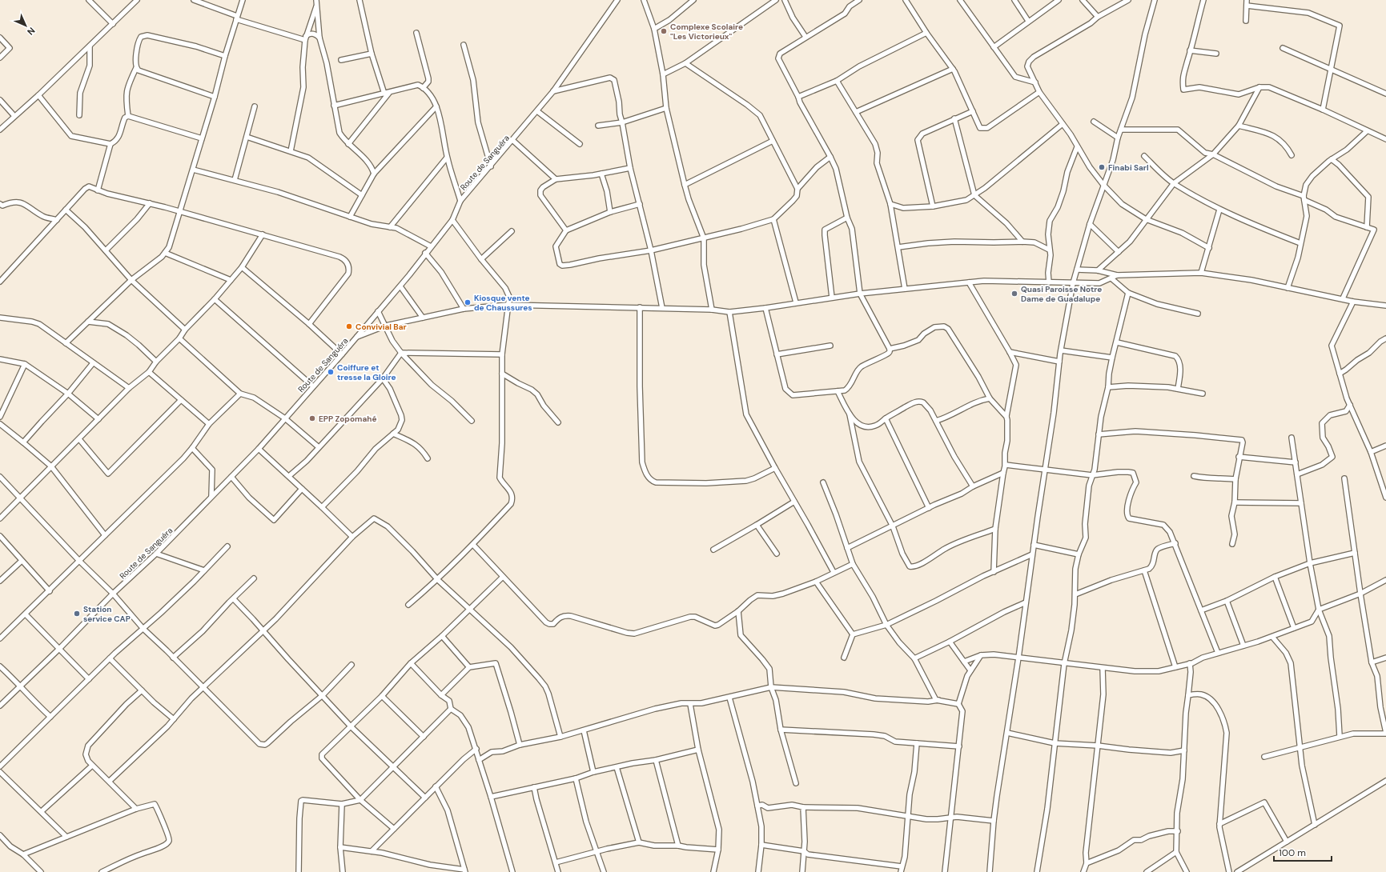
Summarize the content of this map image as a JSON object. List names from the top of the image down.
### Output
{
  "streets": {
    "street": ["Route de Sanguéra"]
  },
  "places": [
    "Complexe Scolaire \"Les Victorieux\"",
    "Finabi Sarl",
    "Quasi Paroisse Notre Dame de Guadalupe",
    "Kiosque vente de Chaussures",
    "Convivial Bar",
    "Coiffure et tresse la Gloire",
    "EPP Zopomahé",
    "Station service CAP"
  ],
  "scale_bar": "100 m",
  "north": "bottom right"
}
